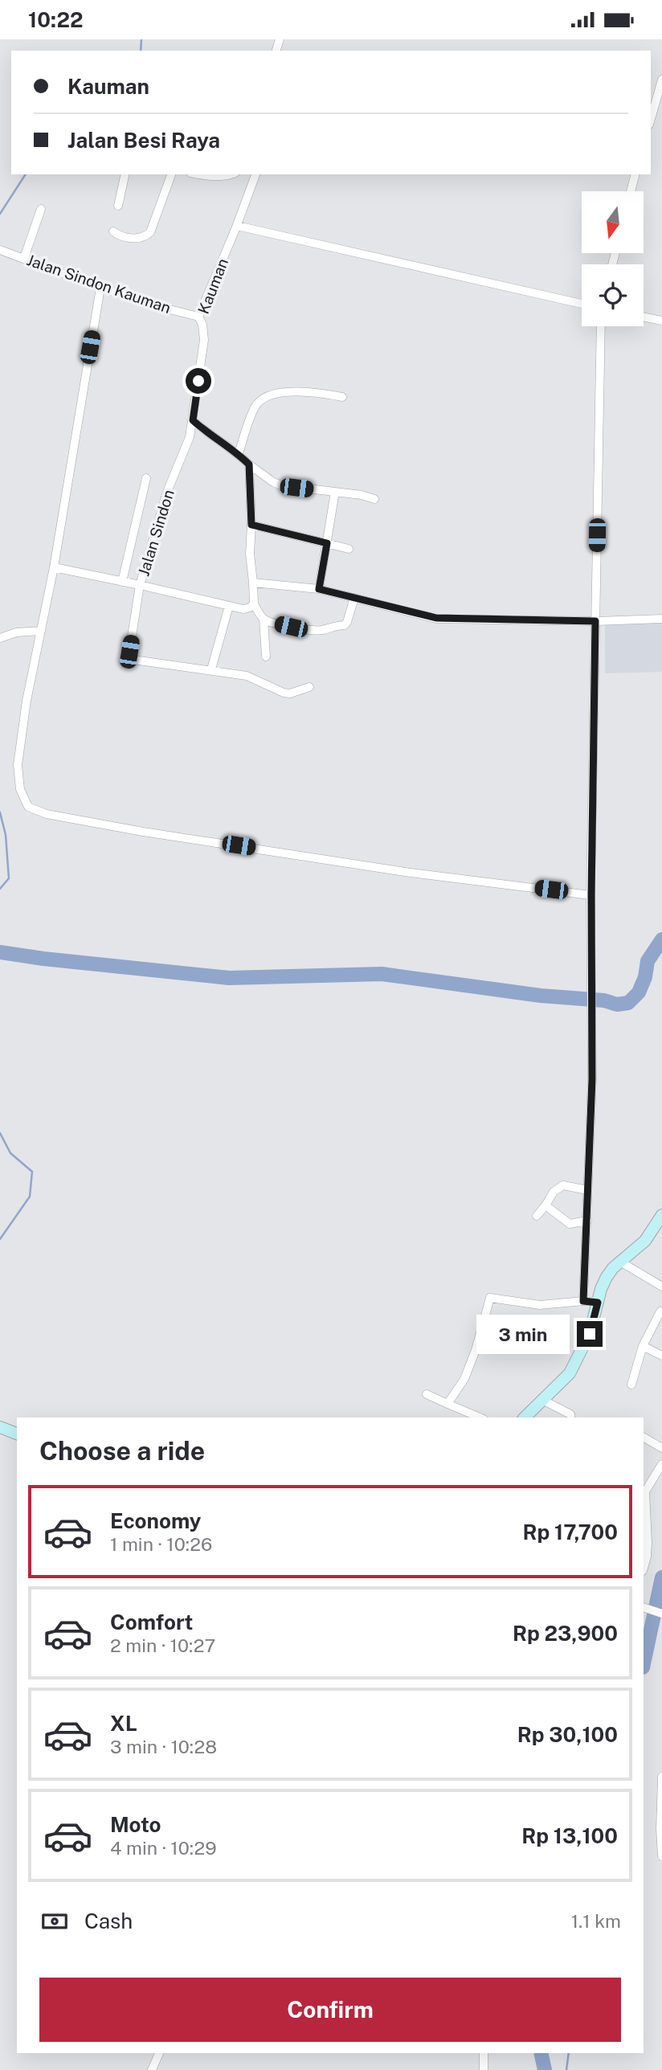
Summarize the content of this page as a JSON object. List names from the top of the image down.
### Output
{
  "streets": {
    "street": ["Jalan Sindon Kauman", "Kauman", "Jalan Sindon"]
  },
  "crossings": [
    ["Jalan Sindon Kauman", "Kauman"],
    ["Kauman", "Jalan Sindon"]
  ],
  "north": "bottom",
  "page": {
    "status": "10:22",
    "banner": ["Kauman", "Jalan Besi Raya"],
    "bubble": "3 min",
    "heading": "Choose a ride",
    "list": [
      {
        "name": "Economy",
        "note": "1 min · 10:26",
        "value": "Rp 17,700"
      },
      {
        "name": "Comfort",
        "note": "2 min · 10:27",
        "value": "Rp 23,900"
      },
      {
        "name": "XL",
        "note": "3 min · 10:28",
        "value": "Rp 30,100"
      },
      {
        "name": "Moto",
        "note": "4 min · 10:29",
        "value": "Rp 13,100"
      }
    ],
    "pay": ["Cash", "1.1 km"],
    "buttons": "Confirm"
  }
}
